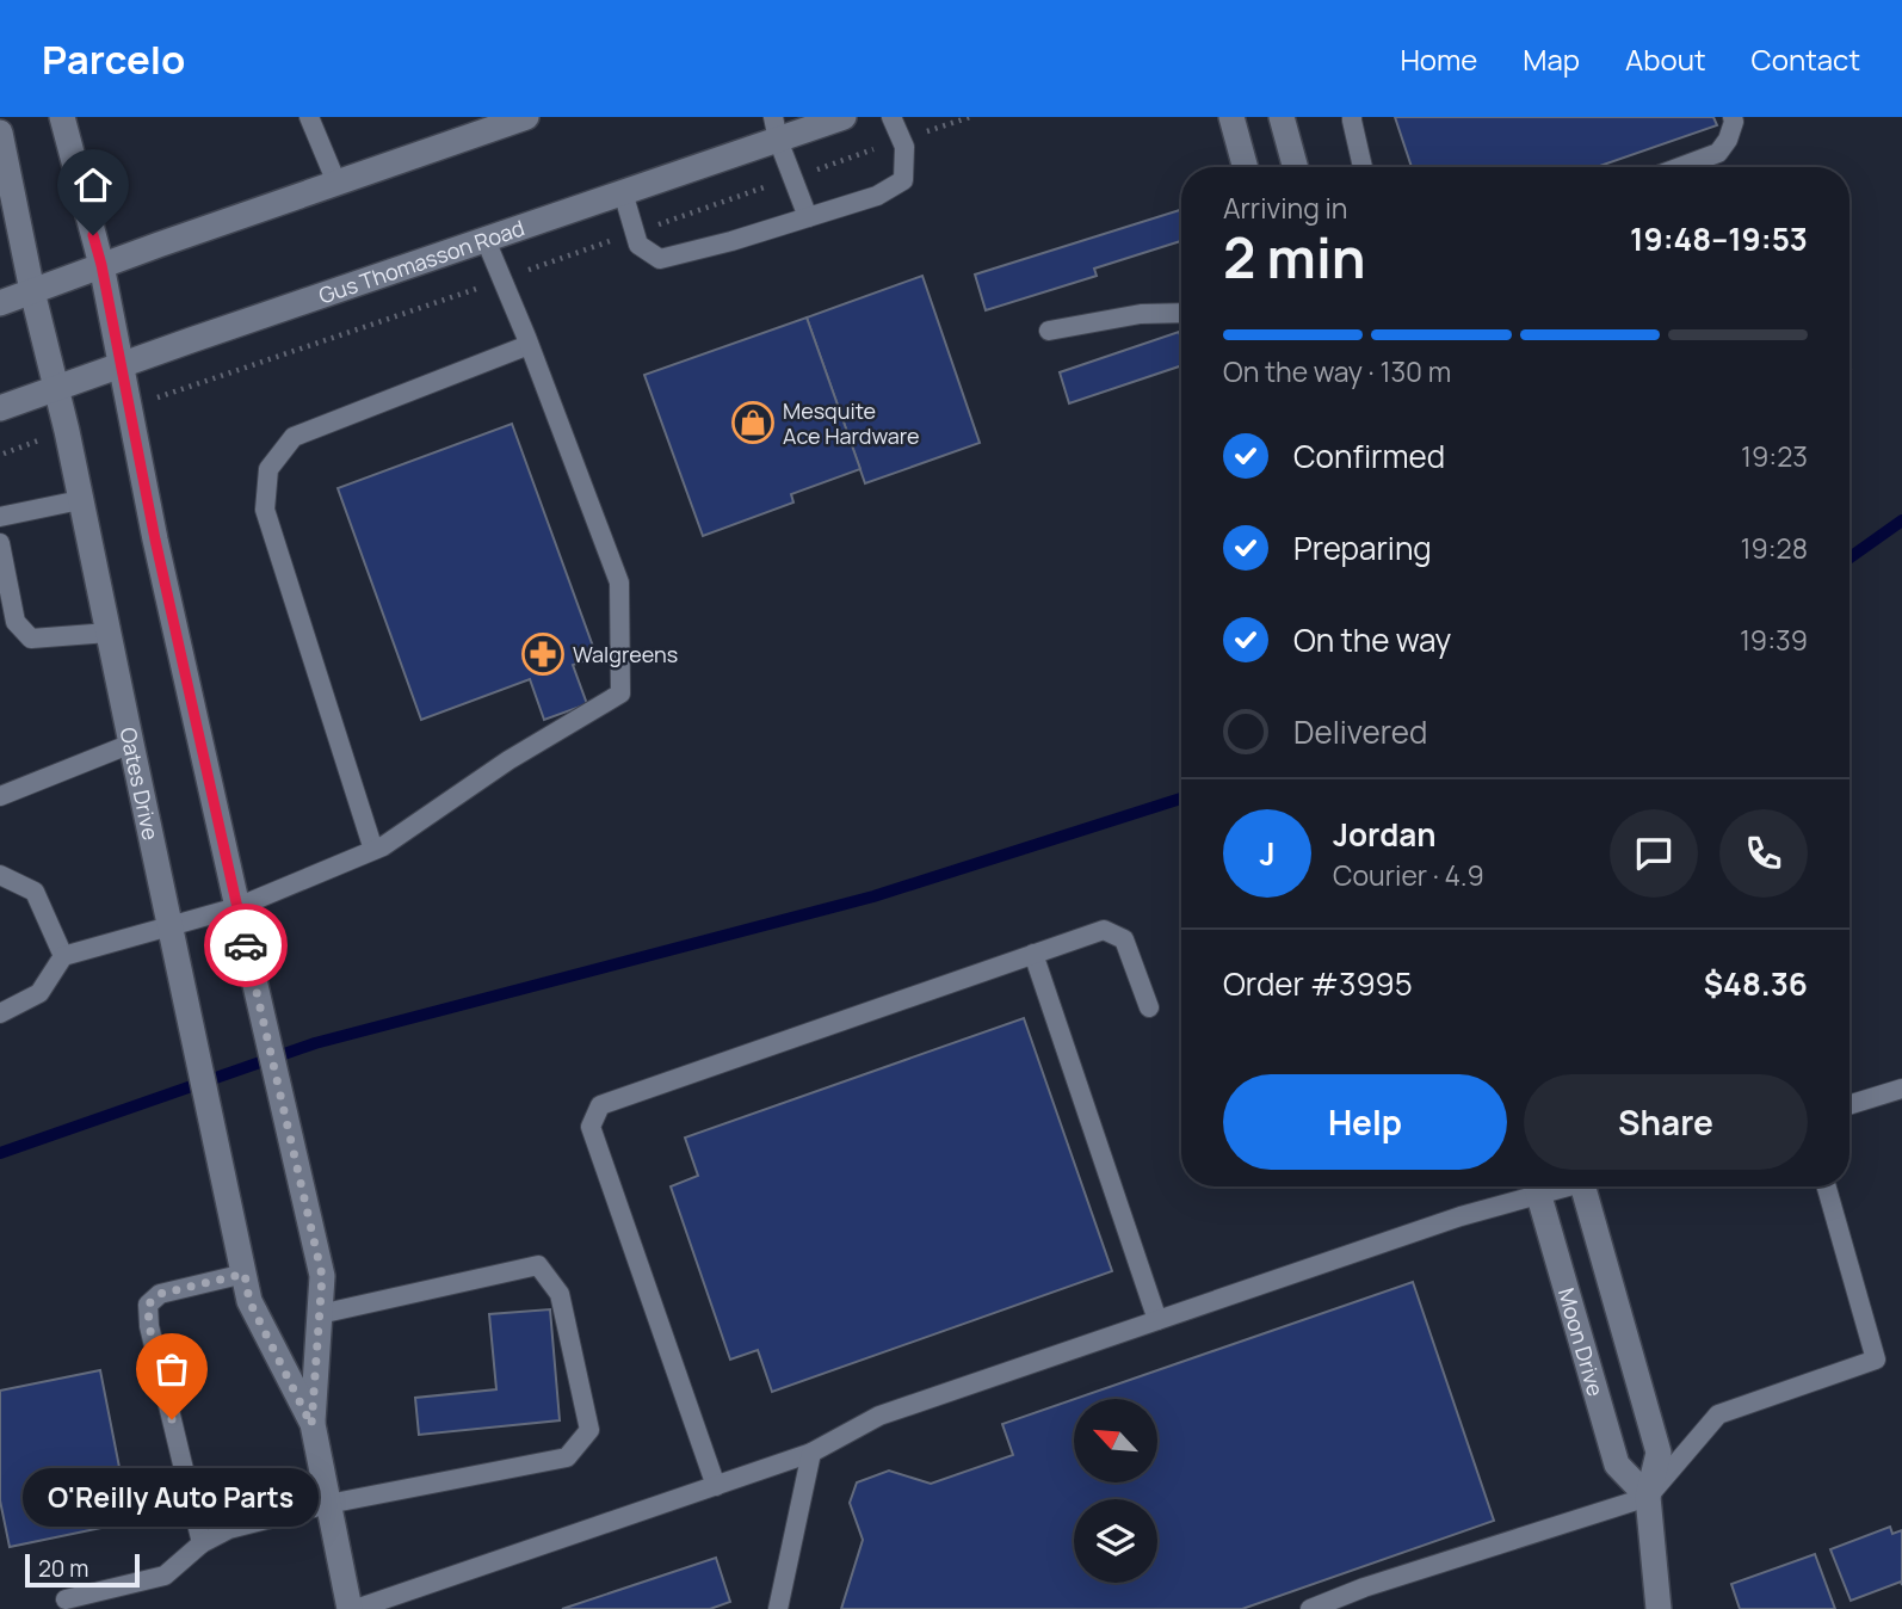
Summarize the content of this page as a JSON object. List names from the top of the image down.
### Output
{
  "streets": {
    "main road": ["Gus Thomasson Road", "Oates Drive", "Moon Drive"]
  },
  "crossings": [
    ["Gus Thomasson Road", "Oates Drive"]
  ],
  "places": {
    "shop": ["Mesquite Ace Hardware"],
    "pharmacy": ["Walgreens"],
    "other": ["O'Reilly Auto Parts"]
  },
  "scale_bar": "20 m",
  "north": "top left",
  "page": {
    "header": "Parcelo",
    "nav": [
      "Home",
      "Map",
      "About",
      "Contact"
    ],
    "heading": ["2 min", "Arriving in", "19:48–19:53"],
    "panel": [
      "Jordan",
      "Courier · 4.9",
      "Order #3995",
      "$48.36"
    ],
    "bar": "On the way · 130 m",
    "list": [
      ["Confirmed", "19:23"],
      ["Preparing", "19:28"],
      ["On the way", "19:39"],
      "Delivered"
    ],
    "round": "J",
    "buttons": ["Help", "Share"],
    "bubble": "O'Reilly Auto Parts",
    "scale": "20 m"
  }
}
